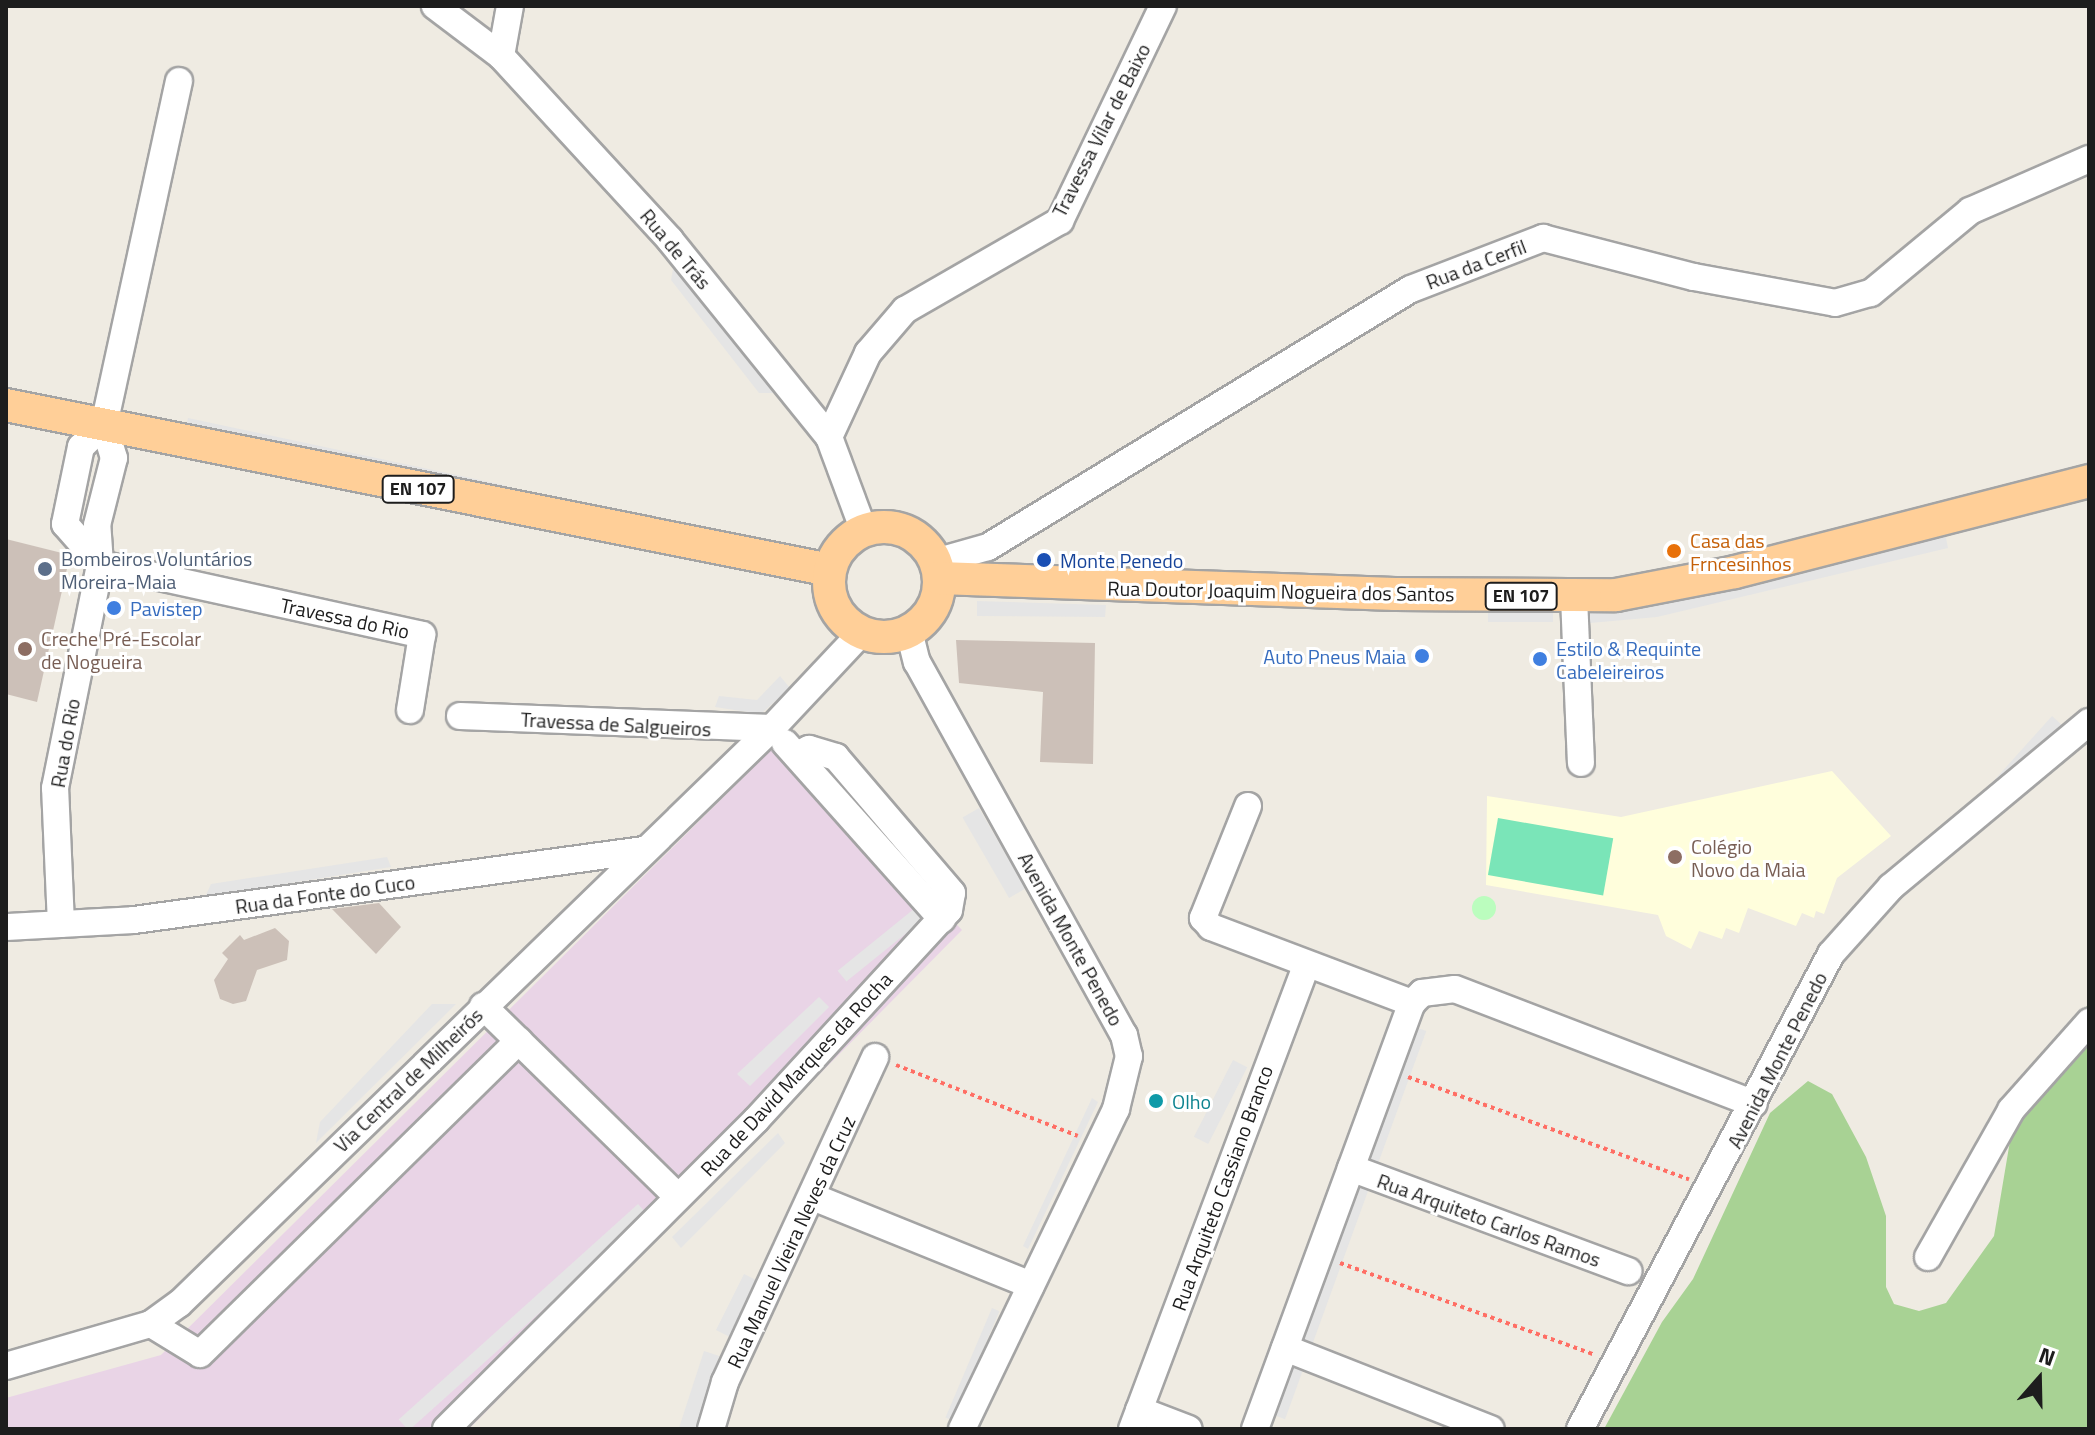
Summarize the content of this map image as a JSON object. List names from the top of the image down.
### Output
{
  "streets": {
    "main road": ["EN 107", "Rua Doutor Joaquim Nogueira dos Santos"],
    "street": [
      "Travessa Vilar de Baixo",
      "Rua de Trás",
      "Rua da Cerfil",
      "Travessa do Rio",
      "Travessa de Salgueiros",
      "Rua do Rio",
      "Rua da Fonte do Cuco",
      "Avenida Monte Penedo",
      "Rua de David Marques da Rocha",
      "Via Central de Milheirós",
      "Rua Arquiteto Cassiano Branco",
      "Rua Arquiteto Carlos Ramos",
      "Rua Manuel Vieira Neves da Cruz"
    ]
  },
  "crossings": [
    ["Travessa Vilar de Baixo", "Rua de Trás"],
    ["Rua de Trás", "Rua da Cerfil"],
    ["Rua de Trás", "EN 107"],
    ["Rua de Trás", "Rua Doutor Joaquim Nogueira dos Santos"],
    ["Rua de Trás", "Avenida Monte Penedo"],
    ["Rua de Trás", "Via Central de Milheirós"],
    ["Rua da Cerfil", "EN 107"],
    ["Rua da Cerfil", "Rua Doutor Joaquim Nogueira dos Santos"],
    ["Rua da Cerfil", "Avenida Monte Penedo"],
    ["Rua da Cerfil", "Via Central de Milheirós"],
    ["EN 107", "Rua Doutor Joaquim Nogueira dos Santos"],
    ["EN 107", "Avenida Monte Penedo"],
    ["EN 107", "Via Central de Milheirós"],
    ["Rua Doutor Joaquim Nogueira dos Santos", "Avenida Monte Penedo"],
    ["Rua Doutor Joaquim Nogueira dos Santos", "Via Central de Milheirós"],
    ["Travessa do Rio", "Rua do Rio"],
    ["Travessa de Salgueiros", "Rua de David Marques da Rocha"],
    ["Travessa de Salgueiros", "Via Central de Milheirós"],
    ["Rua do Rio", "Rua da Fonte do Cuco"],
    ["Rua da Fonte do Cuco", "Via Central de Milheirós"],
    ["Avenida Monte Penedo", "Via Central de Milheirós"],
    ["Rua de David Marques da Rocha", "Via Central de Milheirós"]
  ],
  "places": [
    "Casa das Frncesinhos",
    "Monte Penedo",
    "Bombeiros Voluntários Moreira-Maia",
    "Pavistep",
    "Creche Pré-Escolar de Nogueira",
    "Auto Pneus Maia",
    "Estilo & Requinte Cabeleireiros",
    "Colégio Novo da Maia",
    "Olho"
  ],
  "north": "top"
}
